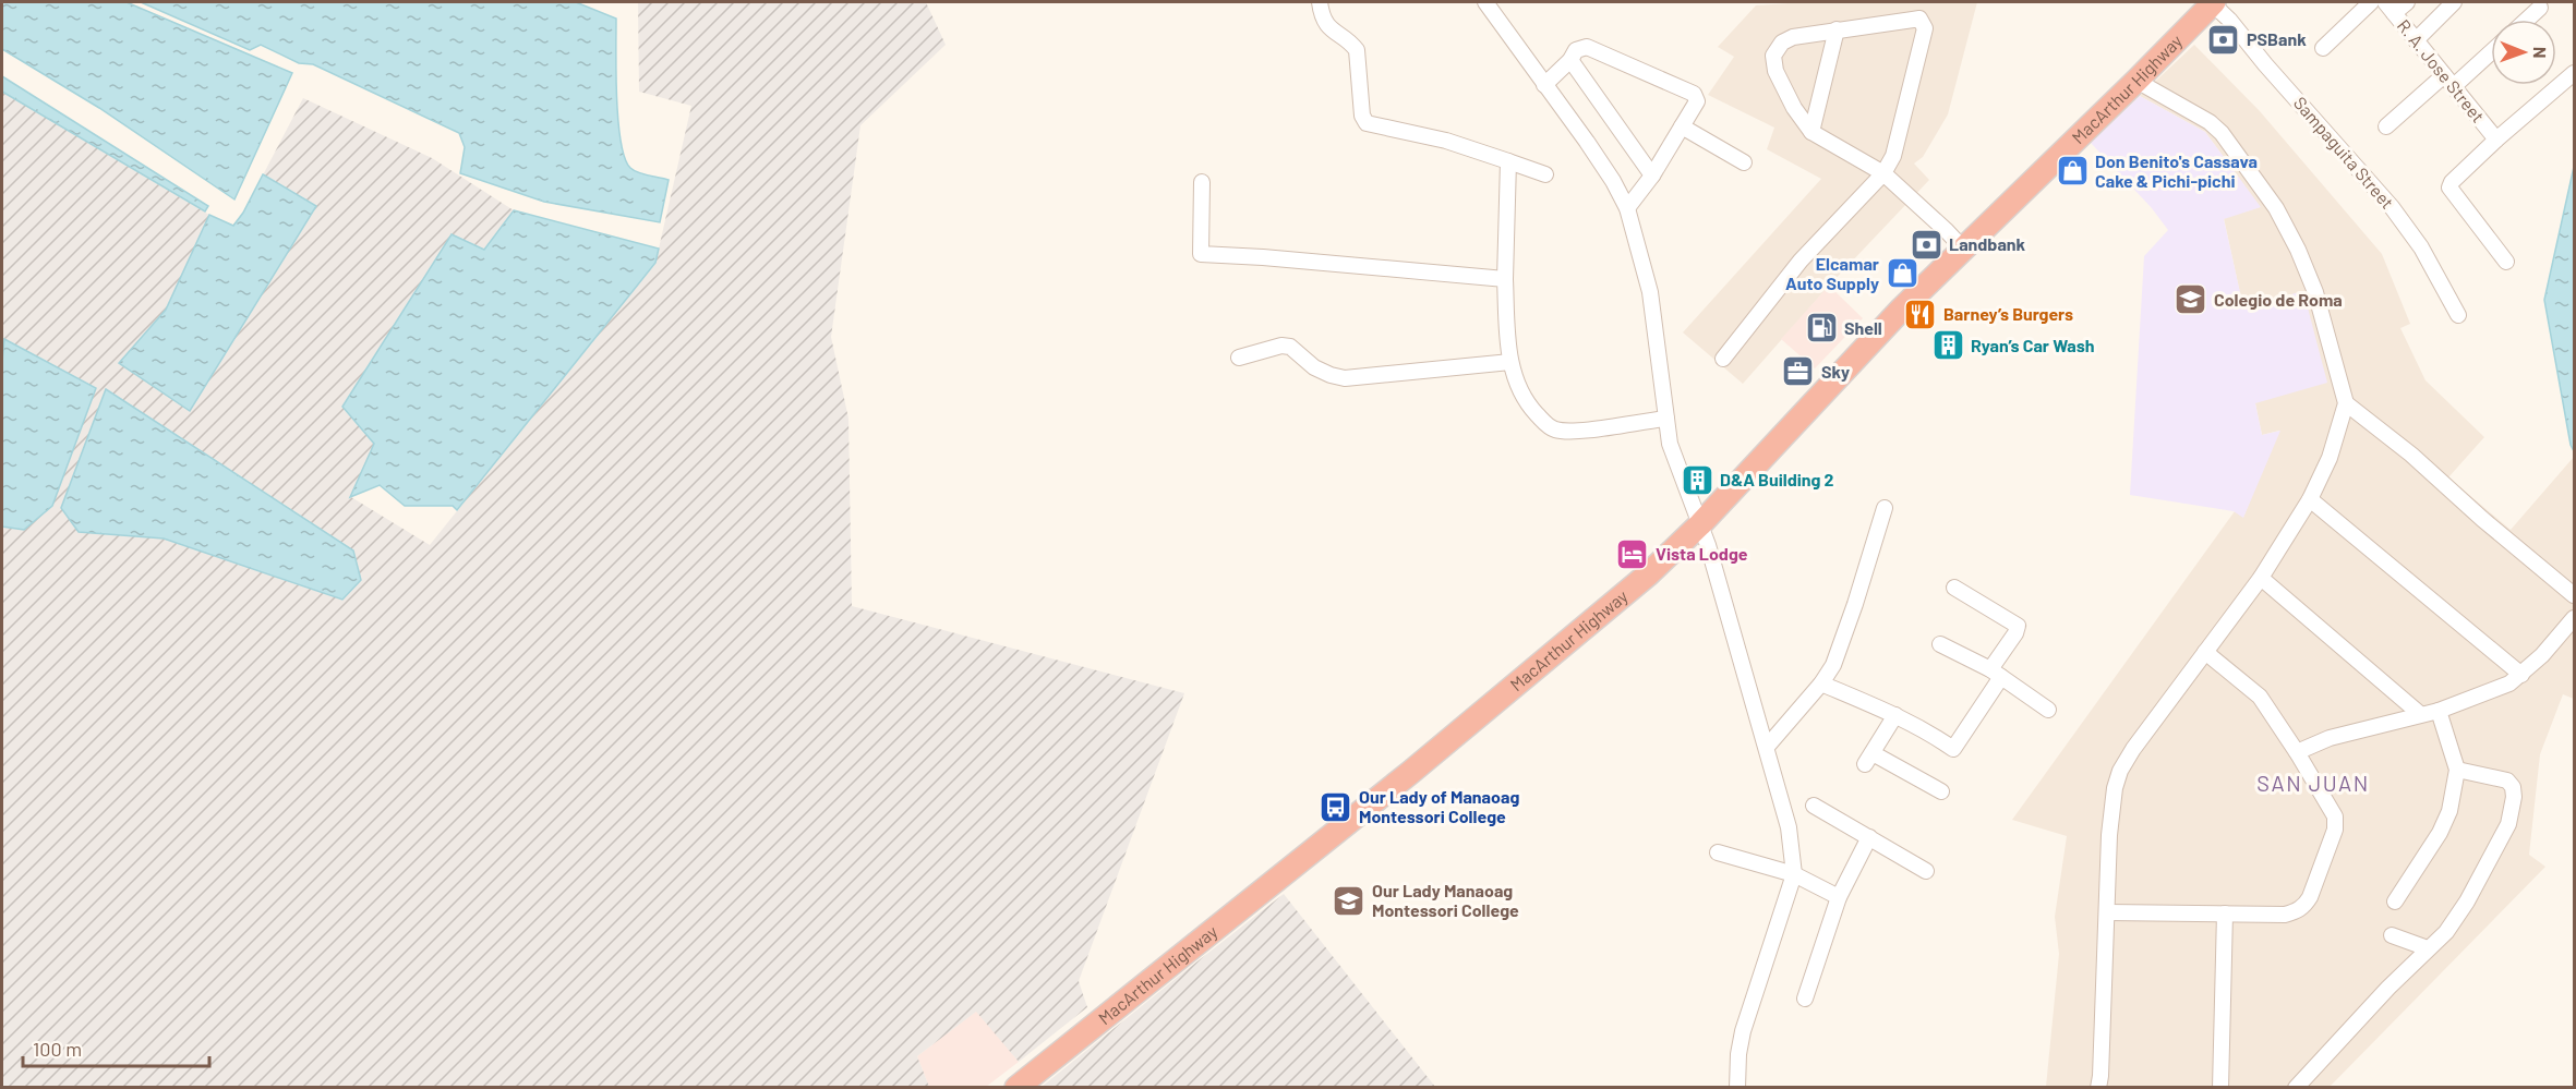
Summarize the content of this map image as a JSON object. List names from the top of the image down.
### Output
{
  "streets": {
    "highway": ["MacArthur Highway"],
    "street": ["R. A. Jose Street", "Sampaguita Street"]
  },
  "crossings": [
    ["MacArthur Highway", "Sampaguita Street"]
  ],
  "districts": ["SAN JUAN"],
  "places": {
    "bank": ["PSBank", "Landbank"],
    "shop": ["Don Benito's Cassava Cake & Pichi-pichi", "Elcamar Auto Supply"],
    "school or university": ["Colegio de Roma", "Our Lady Manaoag Montessori College"],
    "restaurant": ["Barney’s Burgers"],
    "fuel station": ["Shell"],
    "building": ["Ryan’s Car Wash", "D&A Building 2"],
    "office": ["Sky"],
    "hotel": ["Vista Lodge"],
    "bus stop": ["Our Lady of Manaoag Montessori College"]
  },
  "scale_bar": "100 m",
  "north": "right"
}
